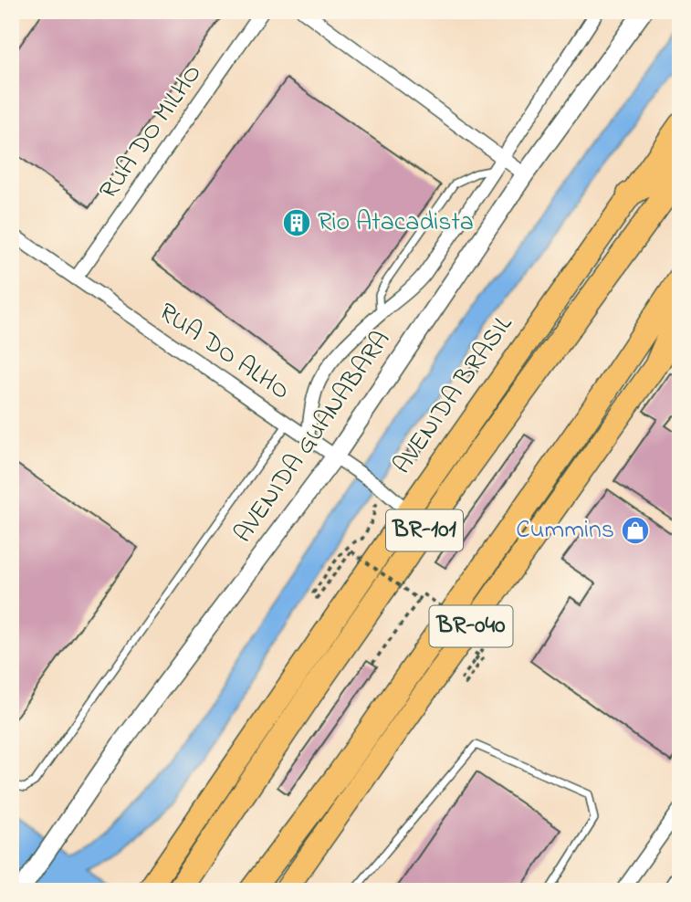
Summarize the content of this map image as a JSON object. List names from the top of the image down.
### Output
{
  "streets": {
    "highway": ["AVENIDA BRASIL", "BR-101", "BR-040"],
    "street": ["RUA DO MILHO", "RUA DO ALHO", "AVENIDA GUANABARA"]
  },
  "crossings": [
    ["RUA DO MILHO", "RUA DO ALHO"],
    ["RUA DO ALHO", "AVENIDA BRASIL"],
    ["RUA DO ALHO", "AVENIDA GUANABARA"]
  ],
  "places": {
    "building": ["Rio Atacadista"],
    "shop": ["Cummins"]
  }
}
